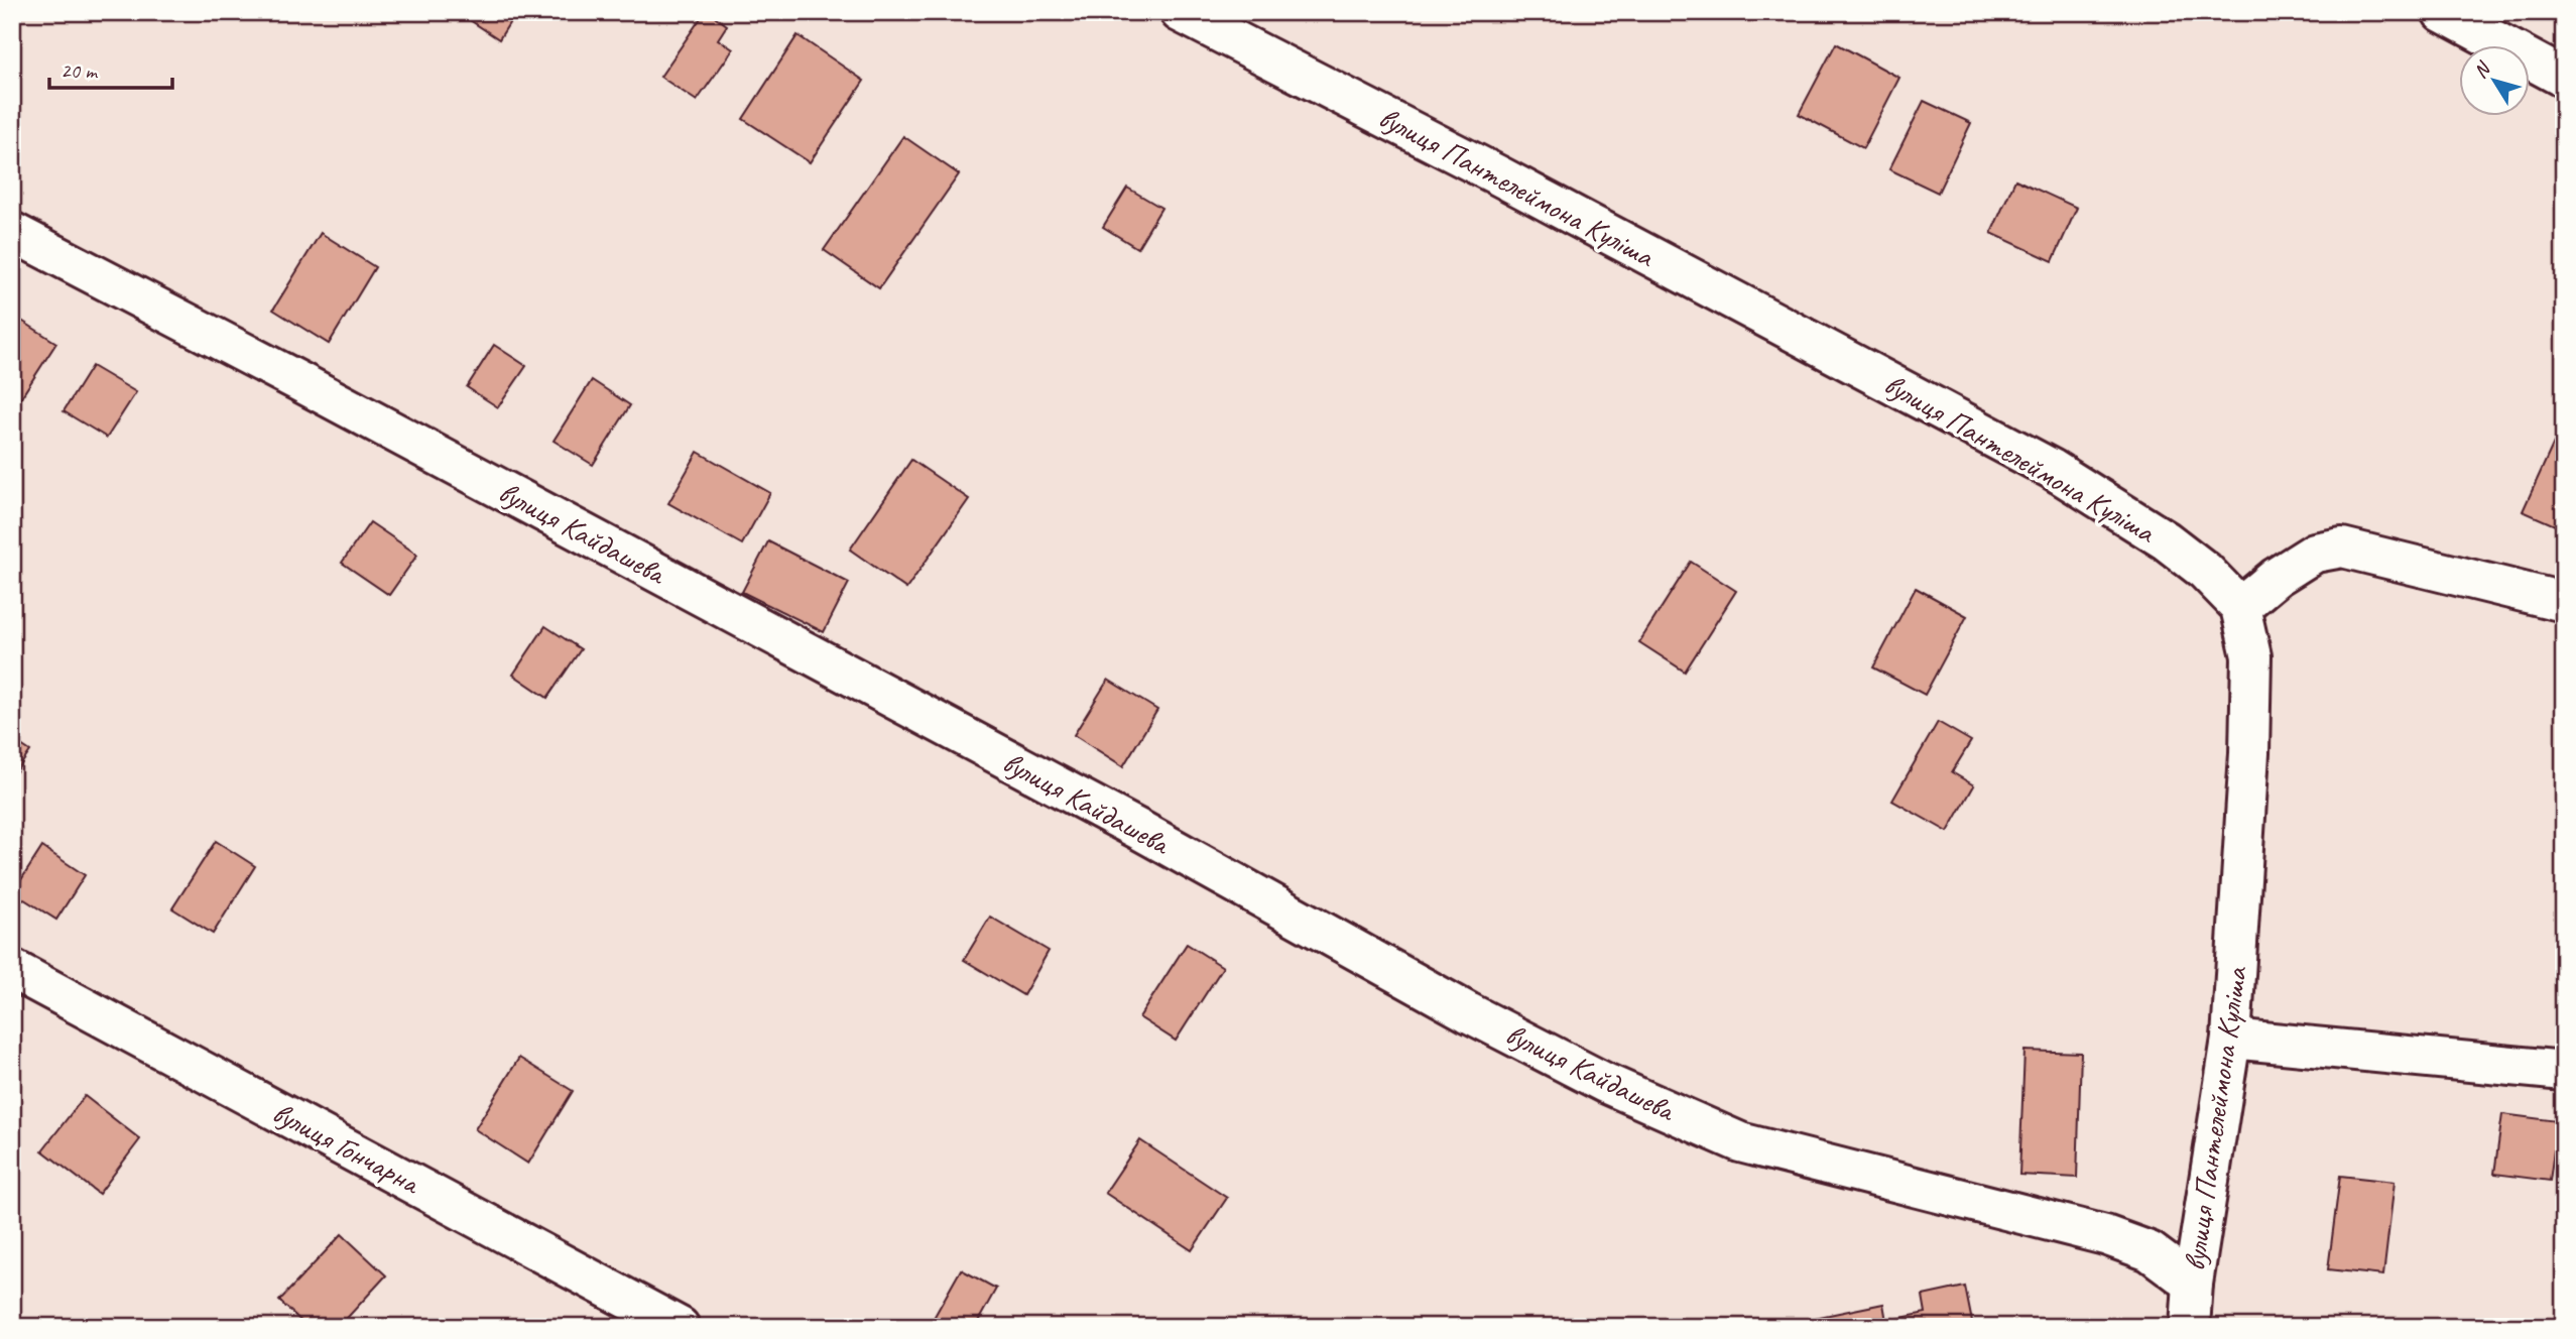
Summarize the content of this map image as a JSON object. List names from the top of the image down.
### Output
{
  "streets": {
    "street": ["вулиця Пантелеймона Куліша", "вулиця Кайдашева", "вулиця Гончарна"]
  },
  "crossings": [
    ["вулиця Пантелеймона Куліша", "вулиця Кайдашева"]
  ],
  "scale_bar": "20 m",
  "north": "top left"
}
